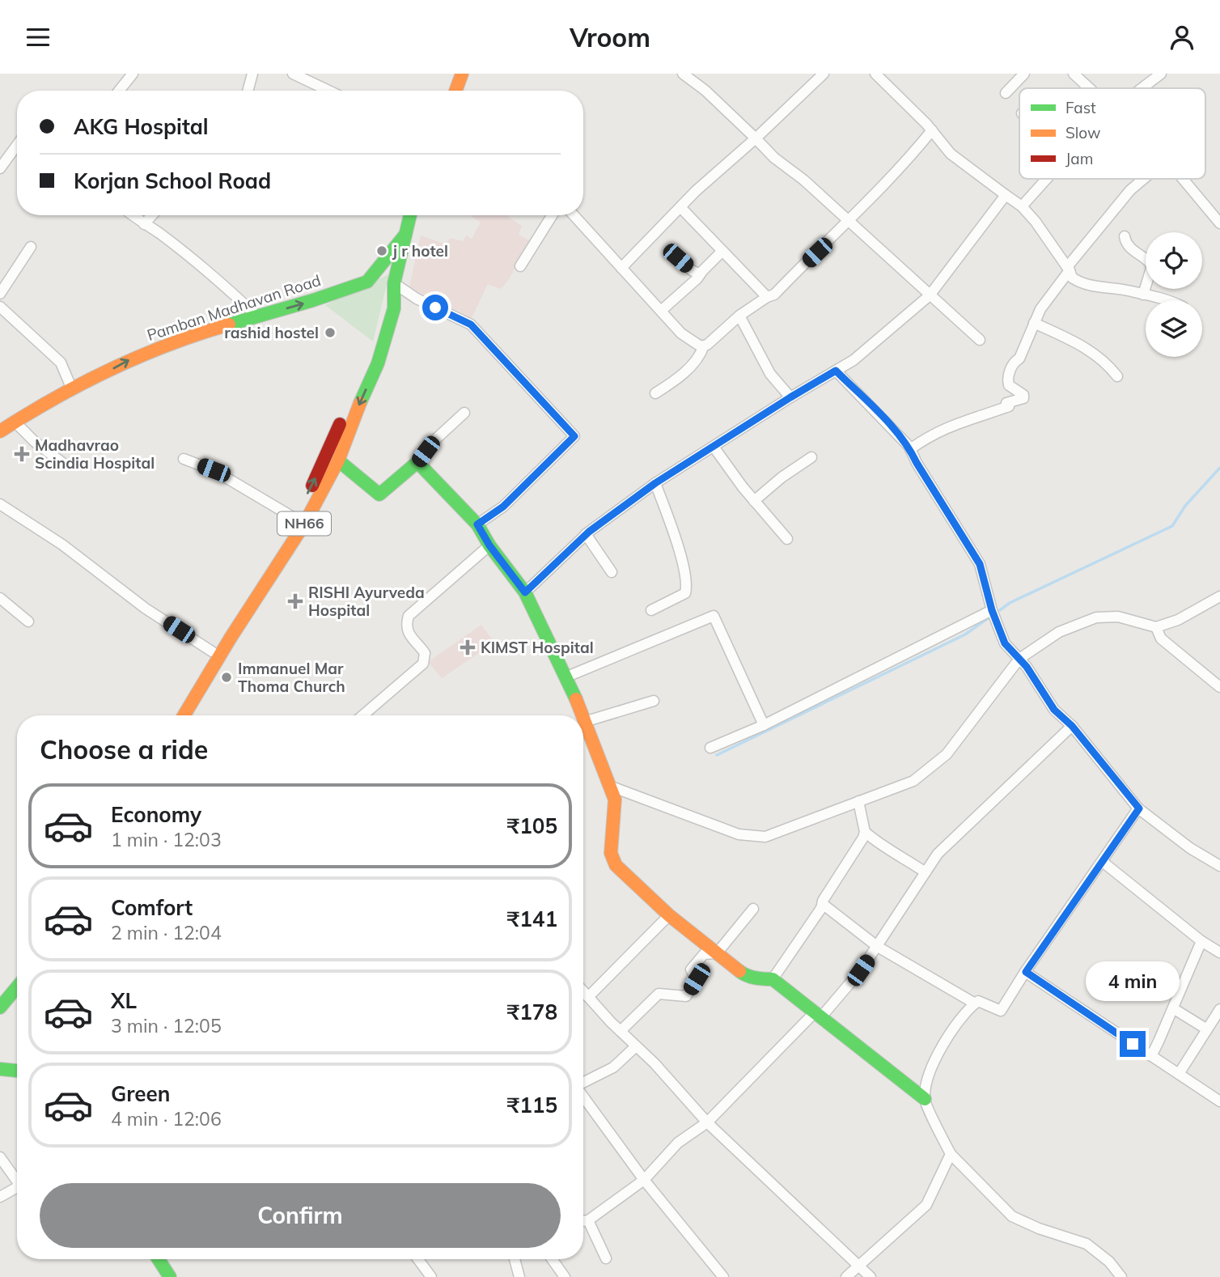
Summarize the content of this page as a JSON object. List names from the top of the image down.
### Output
{
  "streets": {
    "main road": ["Pamban Madhavan Road", "NH66"]
  },
  "crossings": [
    ["Pamban Madhavan Road", "NH66"]
  ],
  "one_way": ["Pamban Madhavan Road"],
  "places": {
    "other": ["j r hotel", "rashid hostel", "Immanuel Mar Thoma Church"],
    "health": ["Madhavrao Scindia Hospital", "RISHI Ayurveda Hospital", "KIMST Hospital"]
  },
  "legend": ["Fast", "Slow", "Jam"],
  "page": {
    "header": "Vroom",
    "banner": ["AKG Hospital", "Korjan School Road"],
    "heading": "Choose a ride",
    "list": [
      {
        "name": "Economy",
        "note": "1 min · 12:03",
        "value": "₹105"
      },
      {
        "name": "Comfort",
        "note": "2 min · 12:04",
        "value": "₹141"
      },
      {
        "name": "XL",
        "note": "3 min · 12:05",
        "value": "₹178"
      },
      {
        "name": "Green",
        "note": "4 min · 12:06",
        "value": "₹115"
      }
    ],
    "bubble": "4 min",
    "buttons": "Confirm"
  }
}
